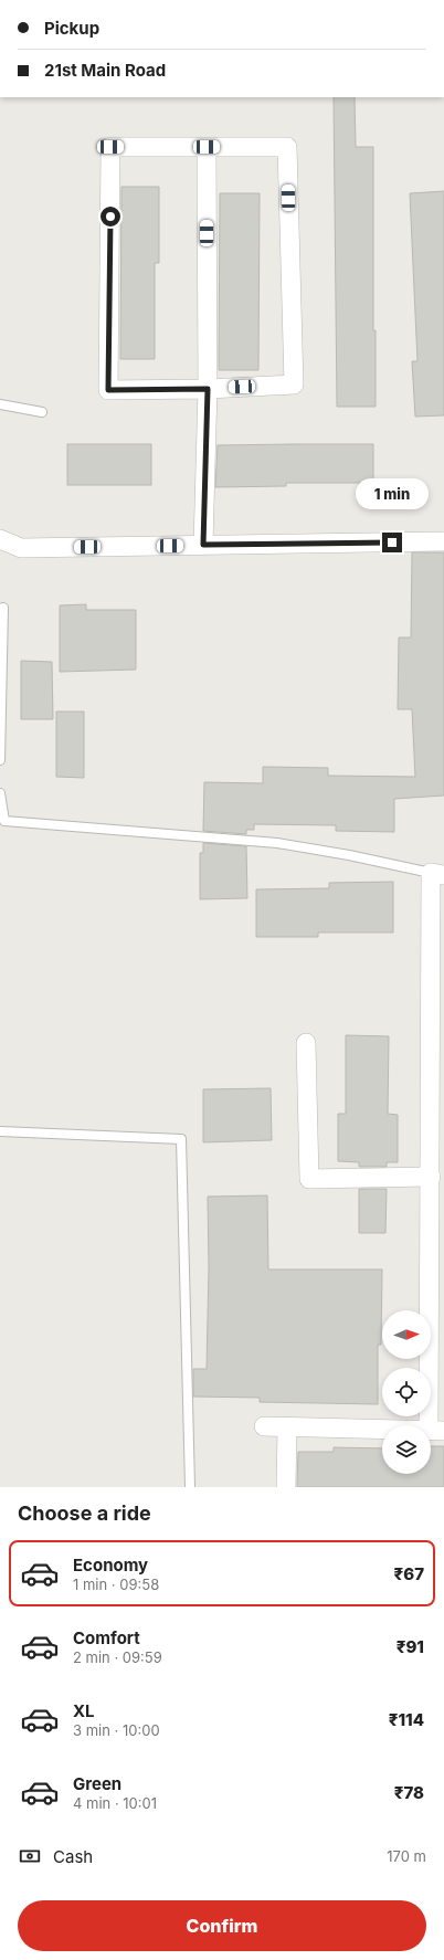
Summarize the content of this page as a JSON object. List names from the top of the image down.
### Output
{
  "north": "right",
  "page": {
    "banner": ["Pickup", "21st Main Road"],
    "bubble": "1 min",
    "heading": "Choose a ride",
    "list": [
      {
        "name": "Economy",
        "note": "1 min · 09:58",
        "value": "₹67"
      },
      {
        "name": "Comfort",
        "note": "2 min · 09:59",
        "value": "₹91"
      },
      {
        "name": "XL",
        "note": "3 min · 10:00",
        "value": "₹114"
      },
      {
        "name": "Green",
        "note": "4 min · 10:01",
        "value": "₹78"
      }
    ],
    "pay": ["Cash", "170 m"],
    "buttons": "Confirm"
  }
}
